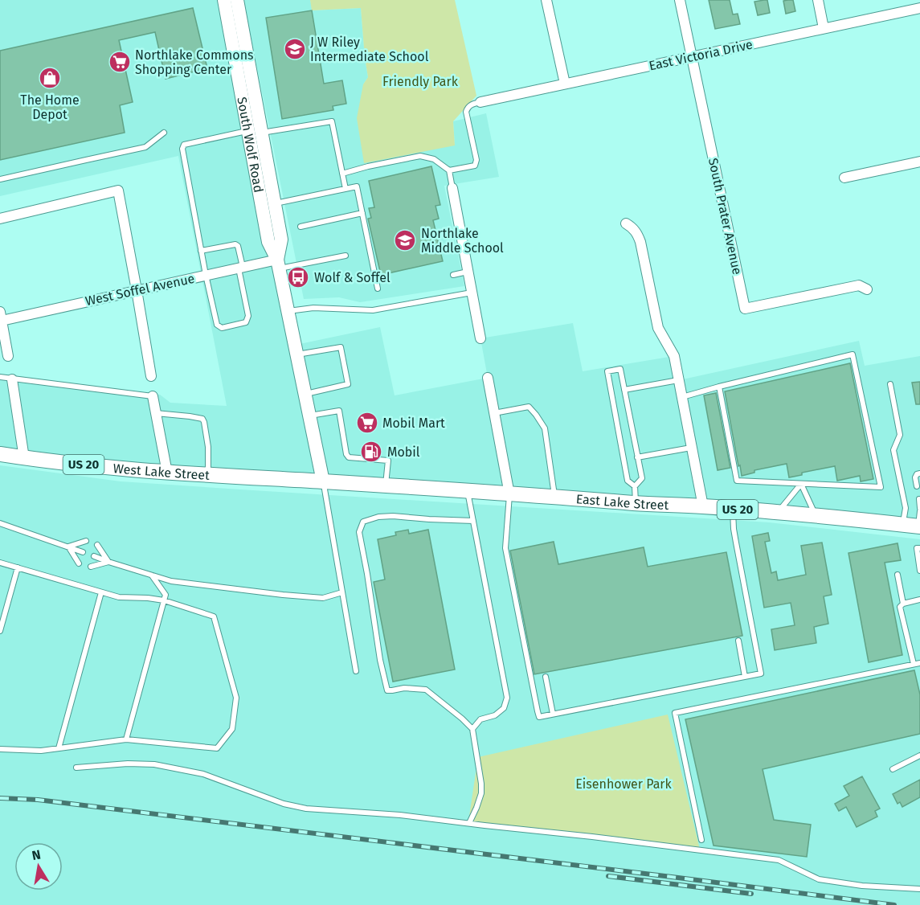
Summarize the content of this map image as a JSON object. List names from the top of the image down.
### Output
{
  "streets": {
    "main road": [
      "South Wolf Road",
      "US 20",
      "West Lake Street",
      "East Lake Street"
    ],
    "street": ["East Victoria Drive", "South Prater Avenue", "West Soffel Avenue"]
  },
  "crossings": [
    ["East Victoria Drive", "South Prater Avenue"],
    ["South Wolf Road", "West Soffel Avenue"],
    ["South Wolf Road", "West Lake Street"],
    ["South Wolf Road", "East Lake Street"],
    ["West Lake Street", "East Lake Street"]
  ],
  "parks": ["Friendly Park", "Eisenhower Park"],
  "places": {
    "school or university": ["J W Riley Intermediate School", "Northlake Middle School"],
    "supermarket": ["Northlake Commons Shopping Center", "Mobil Mart"],
    "shop": ["The Home Depot"],
    "bus stop": ["Wolf & Soffel"],
    "fuel station": ["Mobil"]
  },
  "north": "top"
}
